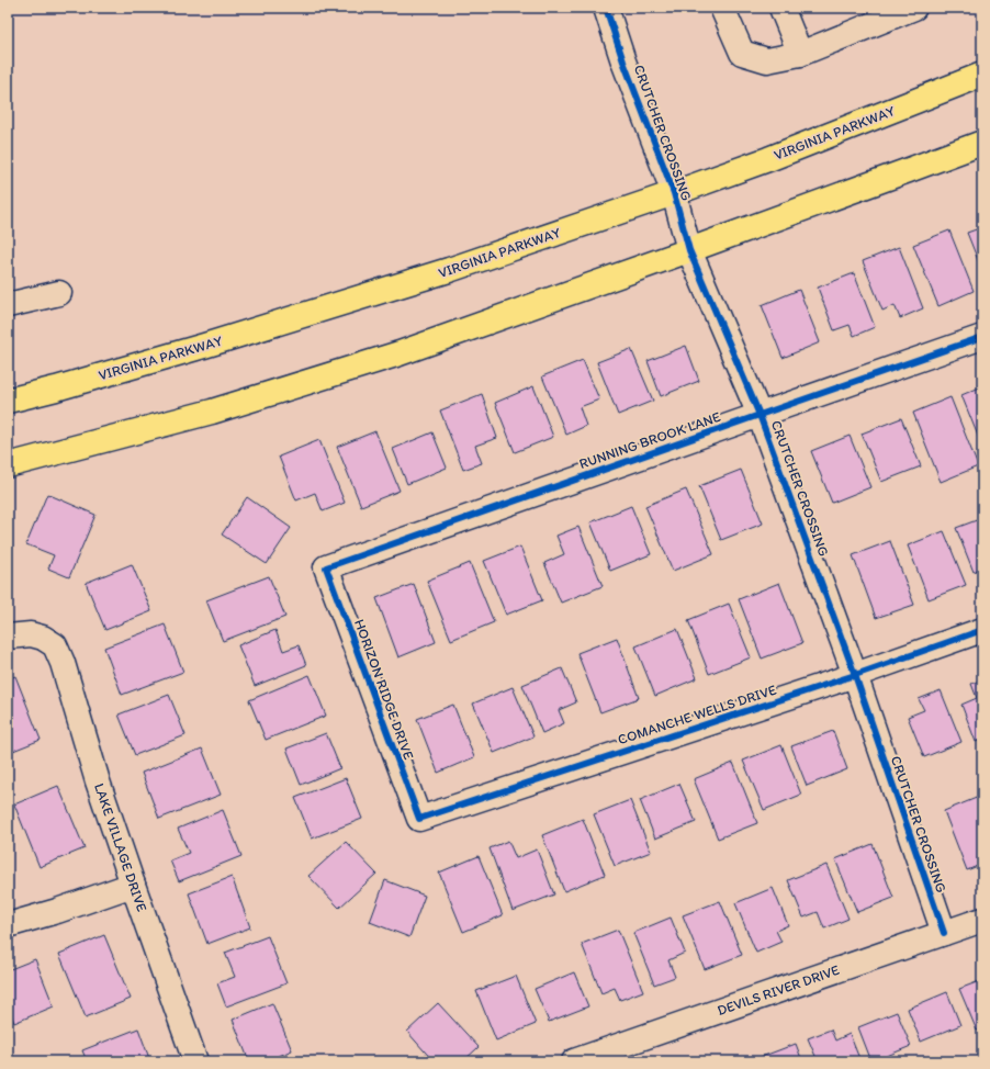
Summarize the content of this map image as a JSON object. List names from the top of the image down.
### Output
{
  "streets": {
    "main road": ["VIRGINIA PARKWAY"],
    "street": [
      "CRUTCHER CROSSING",
      "RUNNING BROOK LANE",
      "HORIZON RIDGE DRIVE",
      "COMANCHE WELLS DRIVE",
      "LAKE VILLAGE DRIVE",
      "DEVILS RIVER DRIVE"
    ]
  },
  "crossings": [
    ["CRUTCHER CROSSING", "VIRGINIA PARKWAY"],
    ["CRUTCHER CROSSING", "RUNNING BROOK LANE"],
    ["CRUTCHER CROSSING", "COMANCHE WELLS DRIVE"],
    ["CRUTCHER CROSSING", "DEVILS RIVER DRIVE"],
    ["RUNNING BROOK LANE", "HORIZON RIDGE DRIVE"],
    ["HORIZON RIDGE DRIVE", "COMANCHE WELLS DRIVE"]
  ]
}
